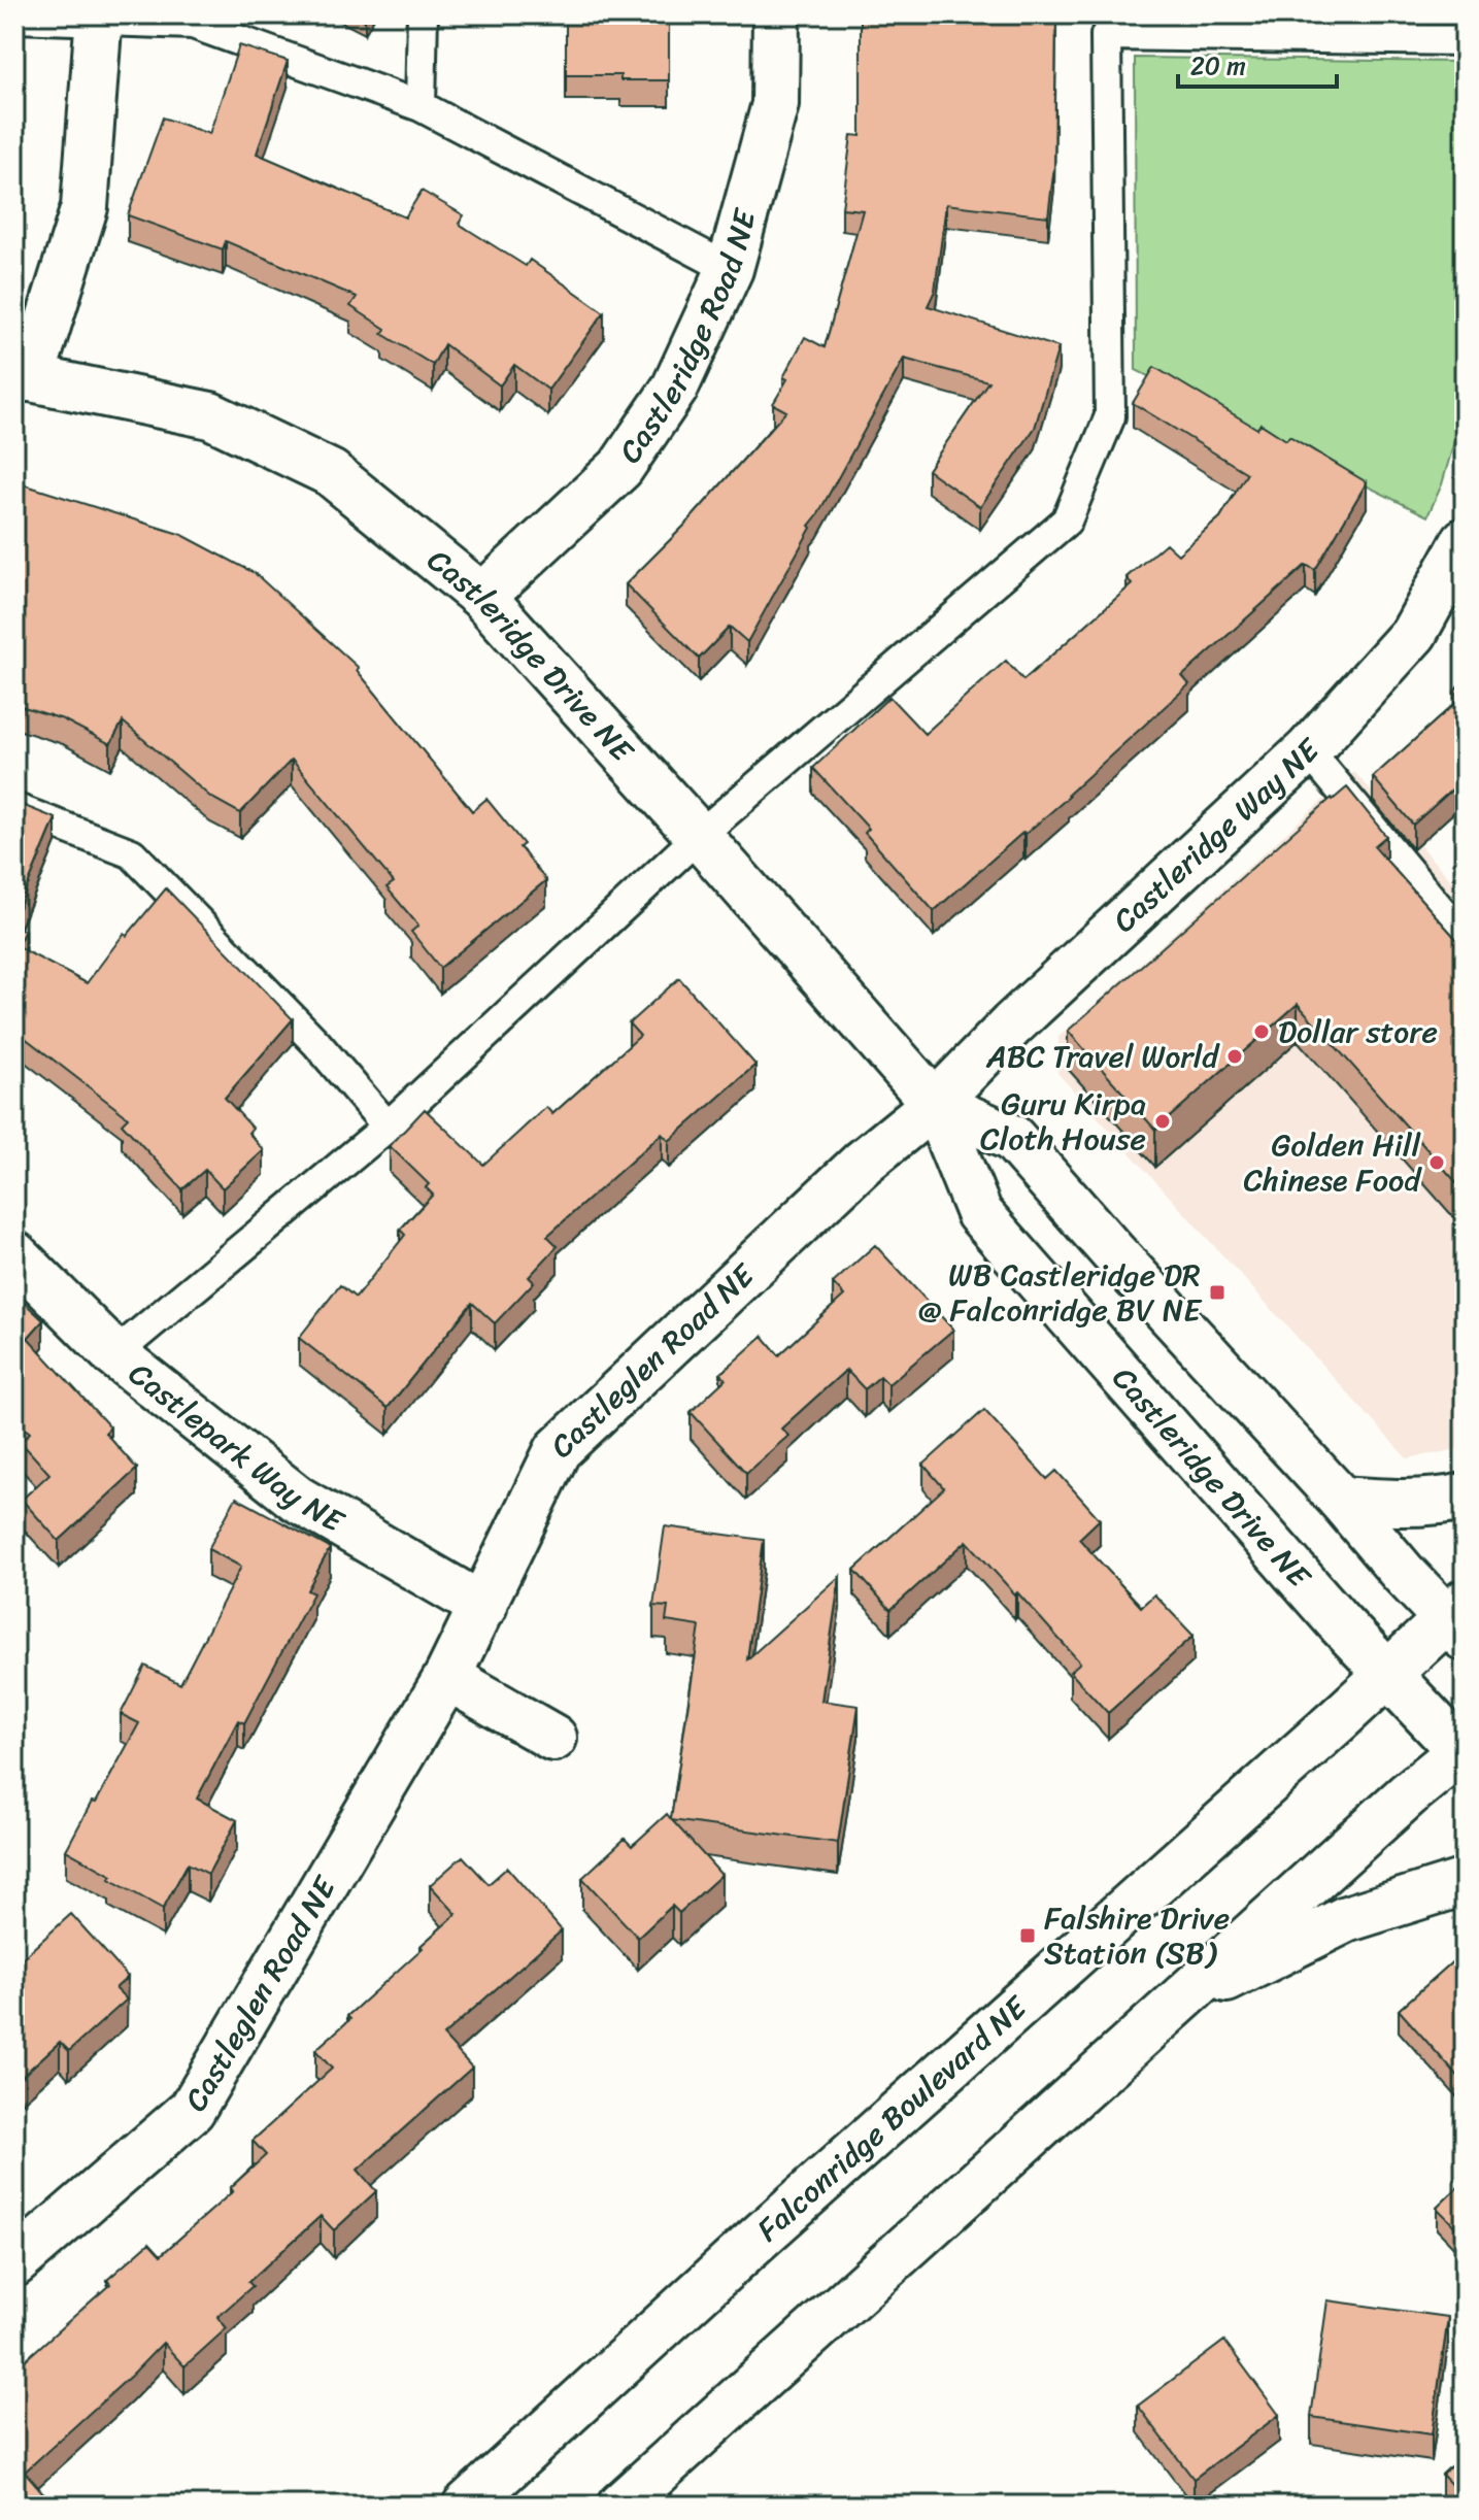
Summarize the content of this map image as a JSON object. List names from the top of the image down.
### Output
{
  "streets": {
    "street": [
      "Castleridge Road NE",
      "Castleridge Drive NE",
      "Castleridge Way NE",
      "Castleglen Road NE",
      "Castlepark Way NE",
      "Falconridge Boulevard NE"
    ]
  },
  "crossings": [
    ["Castleridge Road NE", "Castleridge Drive NE"],
    ["Castleridge Drive NE", "Castleridge Way NE"],
    ["Castleridge Drive NE", "Castleglen Road NE"],
    ["Castleridge Drive NE", "Falconridge Boulevard NE"],
    ["Castleridge Way NE", "Castleglen Road NE"],
    ["Castleglen Road NE", "Castlepark Way NE"]
  ],
  "places": {
    "other": [
      "Dollar store",
      "ABC Travel World",
      "Guru Kirpa Cloth House",
      "Golden Hill Chinese Food"
    ],
    "transit": ["WB Castleridge DR @ Falconridge BV NE", "Falshire Drive Station (SB)"]
  },
  "scale_bar": "20 m"
}
